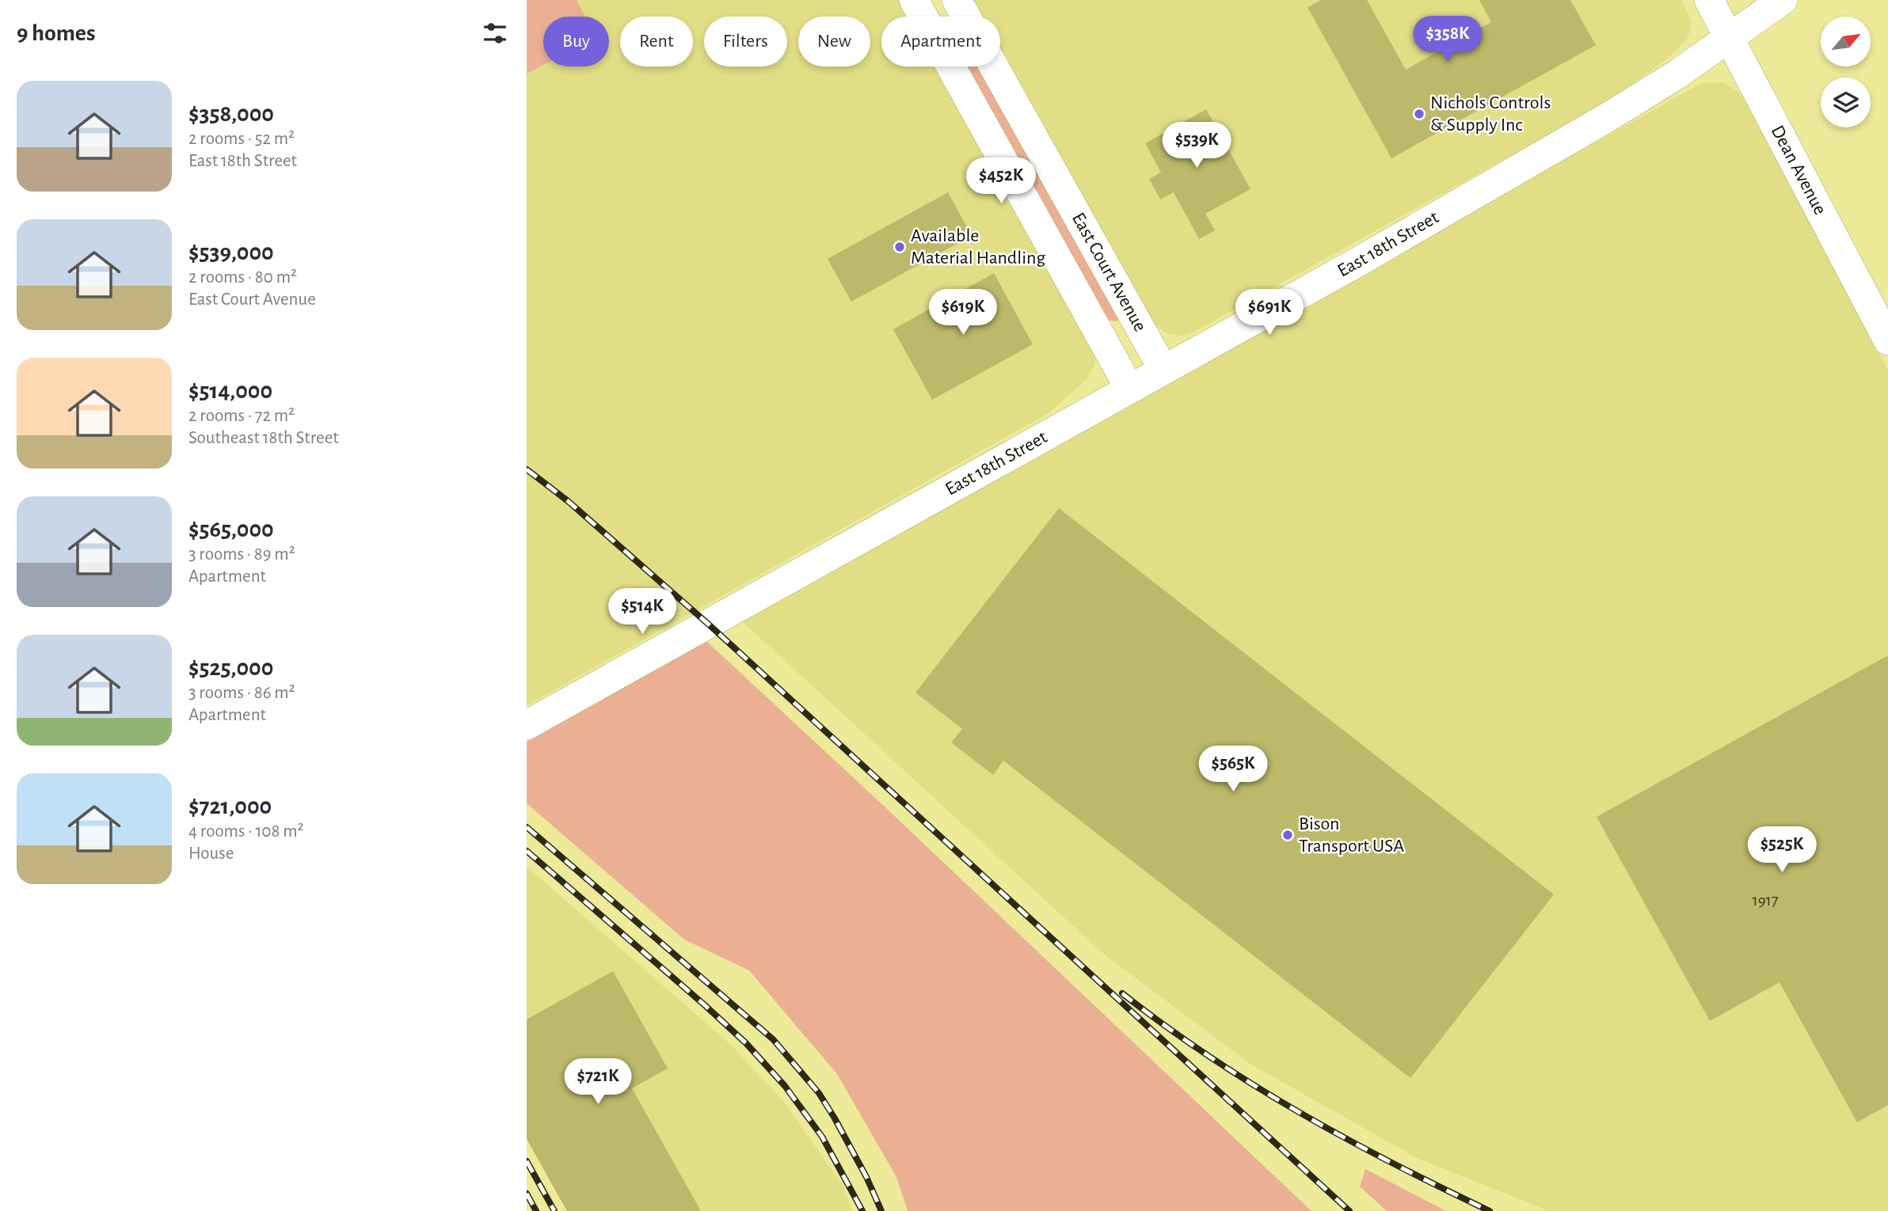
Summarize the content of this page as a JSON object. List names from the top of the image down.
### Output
{
  "streets": {
    "street": ["Dean Avenue", "East 18th Street", "East Court Avenue"]
  },
  "crossings": [
    ["Dean Avenue", "East 18th Street"],
    ["East 18th Street", "East Court Avenue"]
  ],
  "places": ["Nichols Controls & Supply Inc", "Available Material Handling", "Bison Transport USA"],
  "house_numbers": ["1917"],
  "north": "top right",
  "page": {
    "heading": "9 homes",
    "price": [
      "$358K",
      "$539K",
      "$452K",
      "$619K",
      "$691K",
      "$514K",
      "$565K",
      "$525K",
      "$721K"
    ],
    "chip": [
      "Buy",
      "Rent",
      "Filters",
      "New",
      "Apartment"
    ],
    "list": [
      {
        "name": "$358,000",
        "note": "2 rooms · 52 m² · East 18th Street"
      },
      {
        "name": "$539,000",
        "note": "2 rooms · 80 m² · East Court Avenue"
      },
      {
        "name": "$514,000",
        "note": "2 rooms · 72 m² · Southeast 18th Street"
      },
      {
        "name": "$565,000",
        "note": "3 rooms · 89 m² · Apartment"
      },
      {
        "name": "$525,000",
        "note": "3 rooms · 86 m² · Apartment"
      },
      {
        "name": "$721,000",
        "note": "4 rooms · 108 m² · House"
      }
    ]
  }
}
